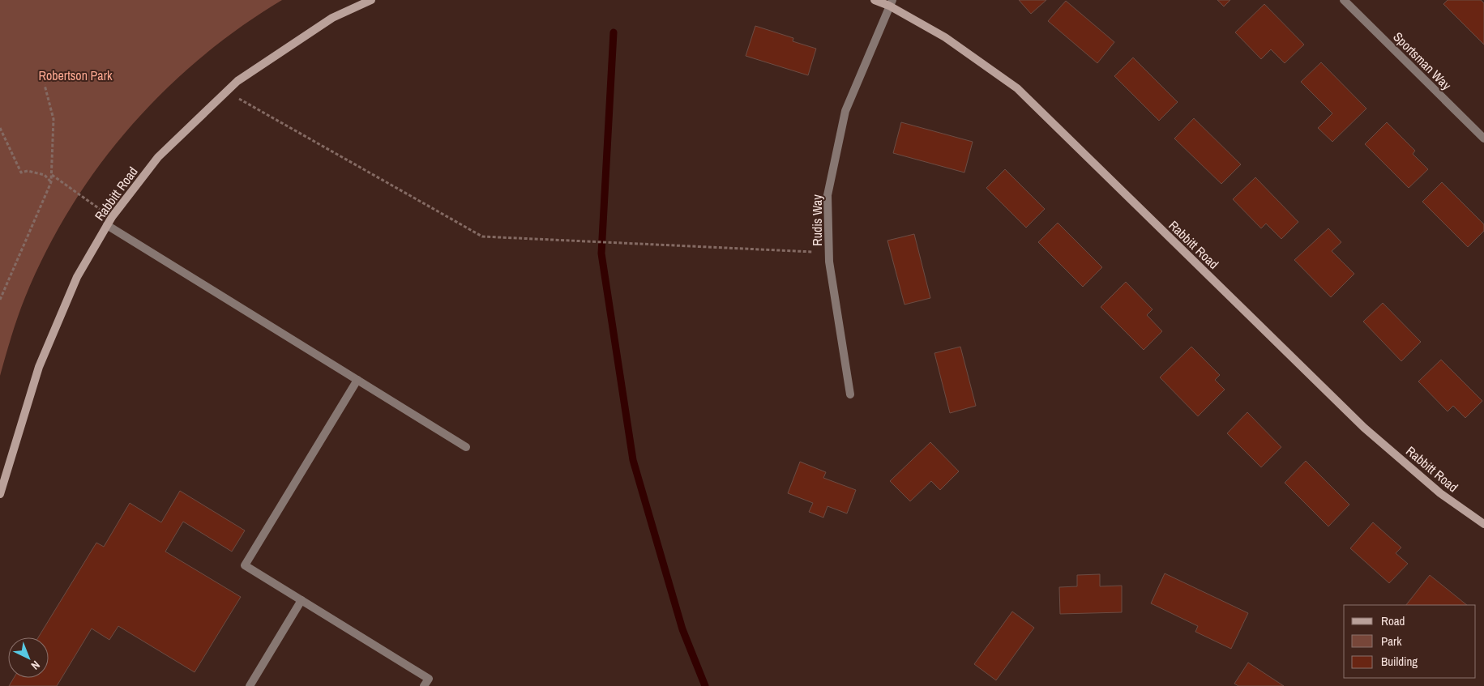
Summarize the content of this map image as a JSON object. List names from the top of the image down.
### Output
{
  "streets": {
    "street": ["Sportsman Way", "Rabbitt Road", "Rudis Way"]
  },
  "crossings": [
    ["Rabbitt Road", "Rudis Way"]
  ],
  "parks": ["Robertson Park"],
  "legend": ["Road", "Park", "Building"],
  "north": "bottom right"
}
